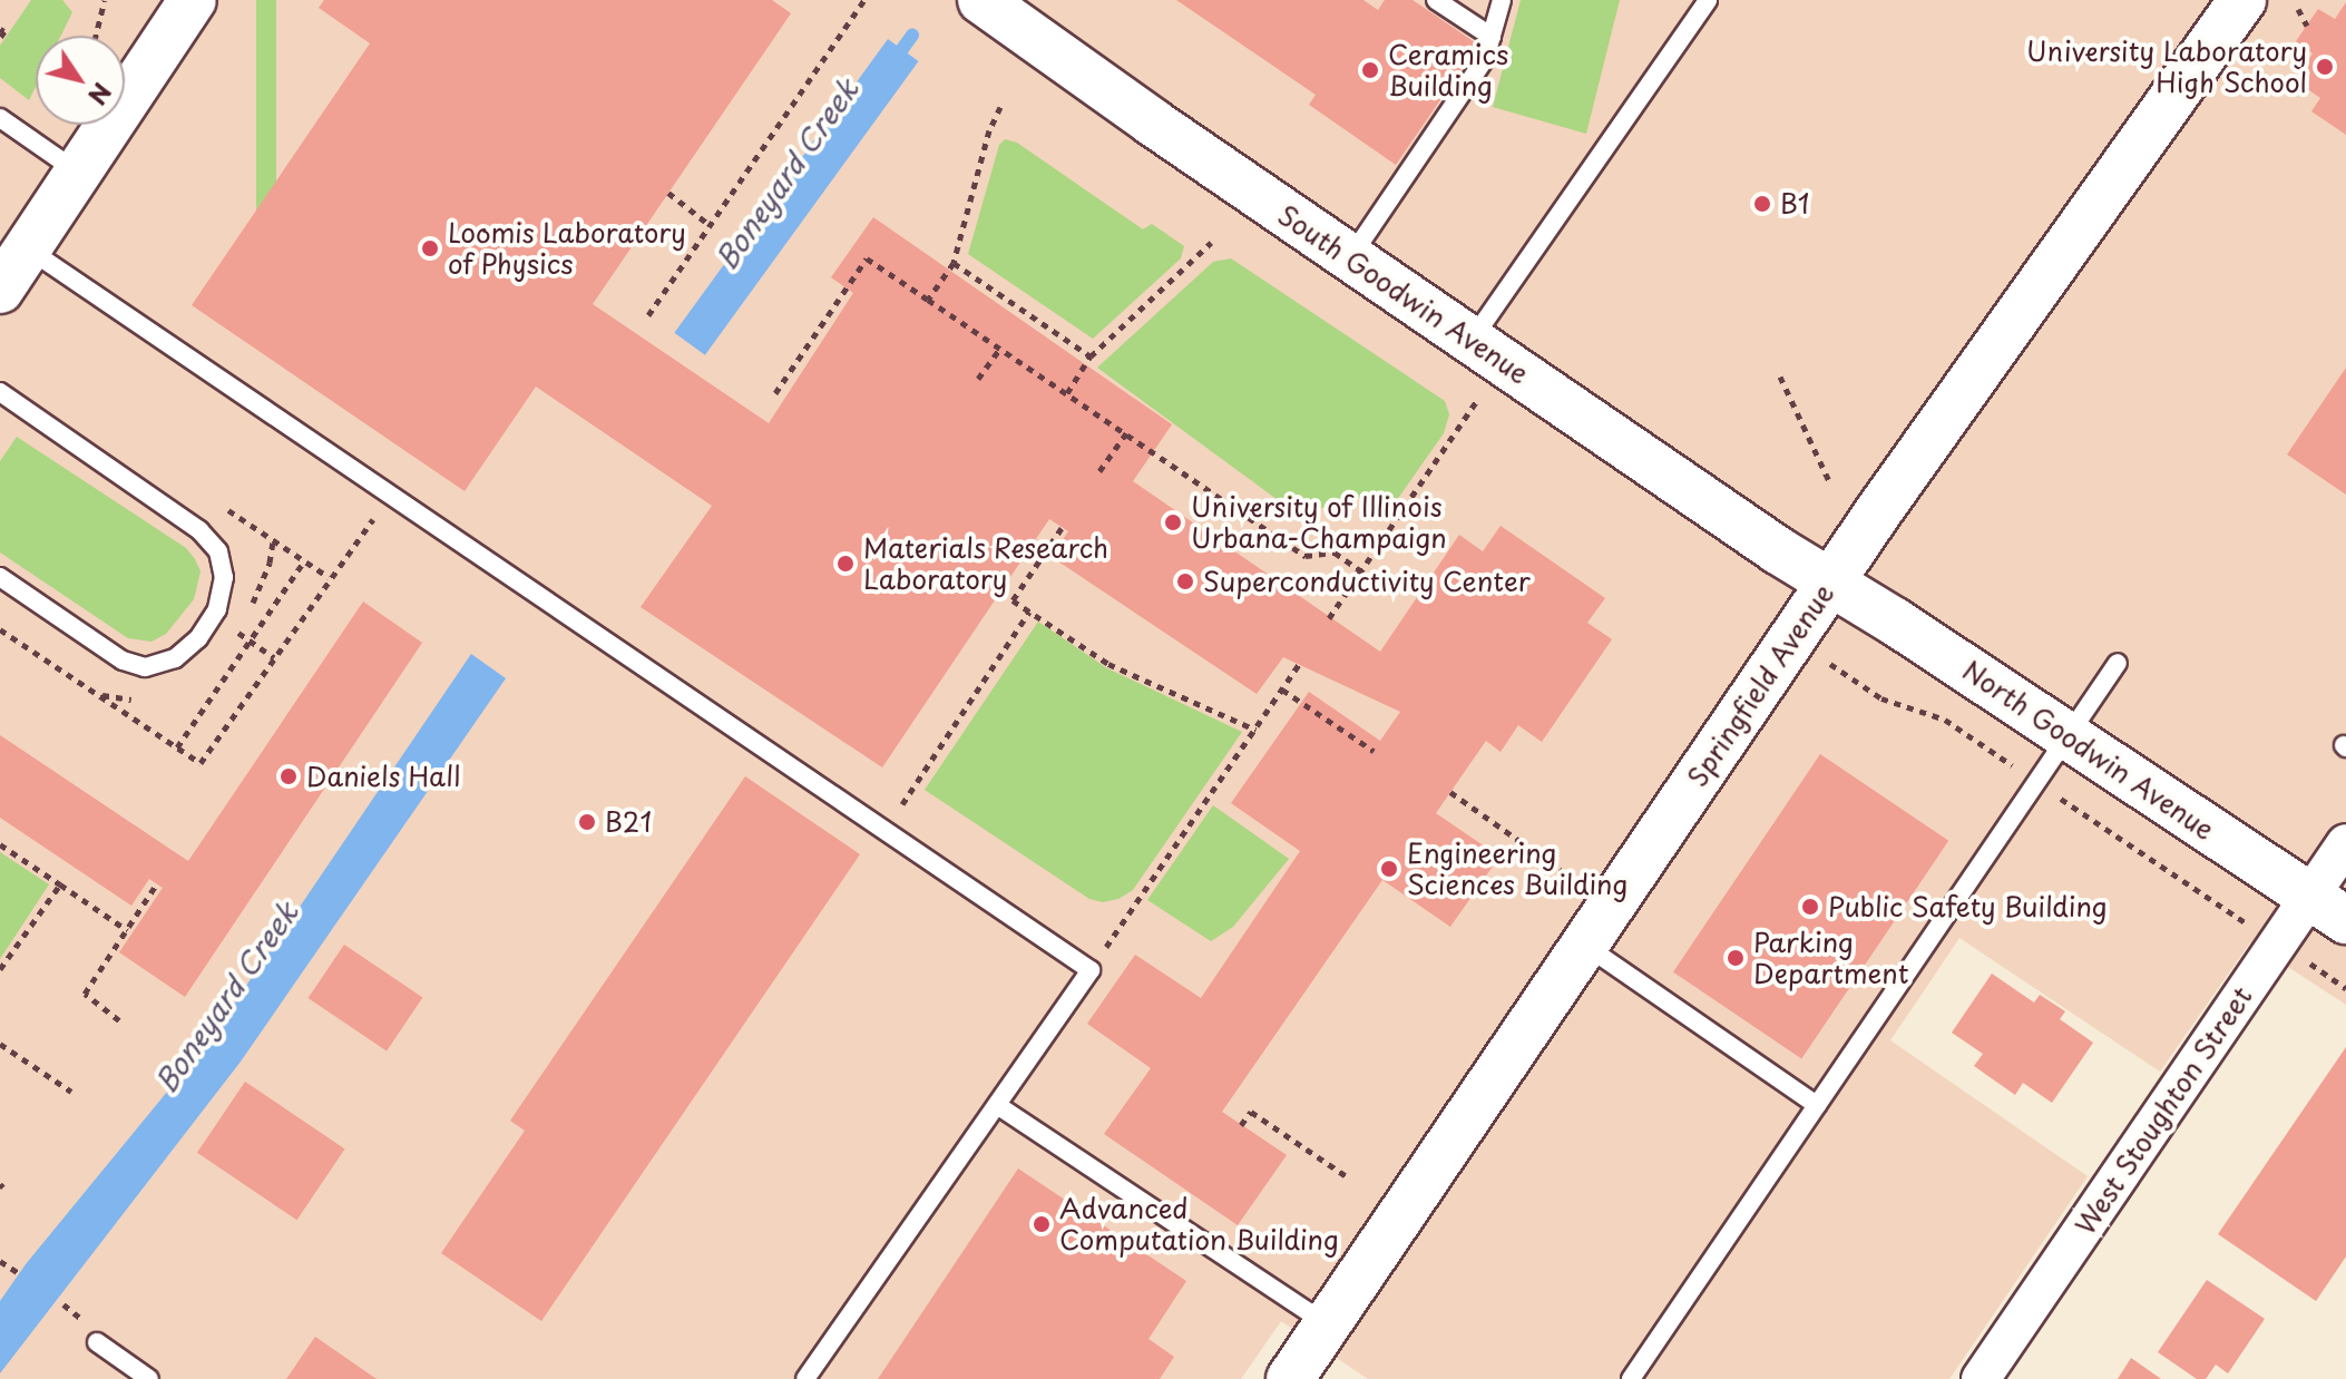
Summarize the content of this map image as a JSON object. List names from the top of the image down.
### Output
{
  "streets": {
    "street": [
      "South Goodwin Avenue",
      "Springfield Avenue",
      "North Goodwin Avenue",
      "West Stoughton Street"
    ]
  },
  "crossings": [
    ["South Goodwin Avenue", "Springfield Avenue"],
    ["South Goodwin Avenue", "North Goodwin Avenue"],
    ["Springfield Avenue", "North Goodwin Avenue"],
    ["North Goodwin Avenue", "West Stoughton Street"]
  ],
  "water": ["Boneyard Creek"],
  "places": [
    "University Laboratory High School",
    "Ceramics Building",
    "B1",
    "Loomis Laboratory of Physics",
    "University of Illinois Urbana-Champaign",
    "Materials Research Laboratory",
    "Superconductivity Center",
    "Daniels Hall",
    "B21",
    "Engineering Sciences Building",
    "Public Safety Building",
    "Parking Department",
    "Advanced Computation Building"
  ],
  "north": "bottom right"
}
